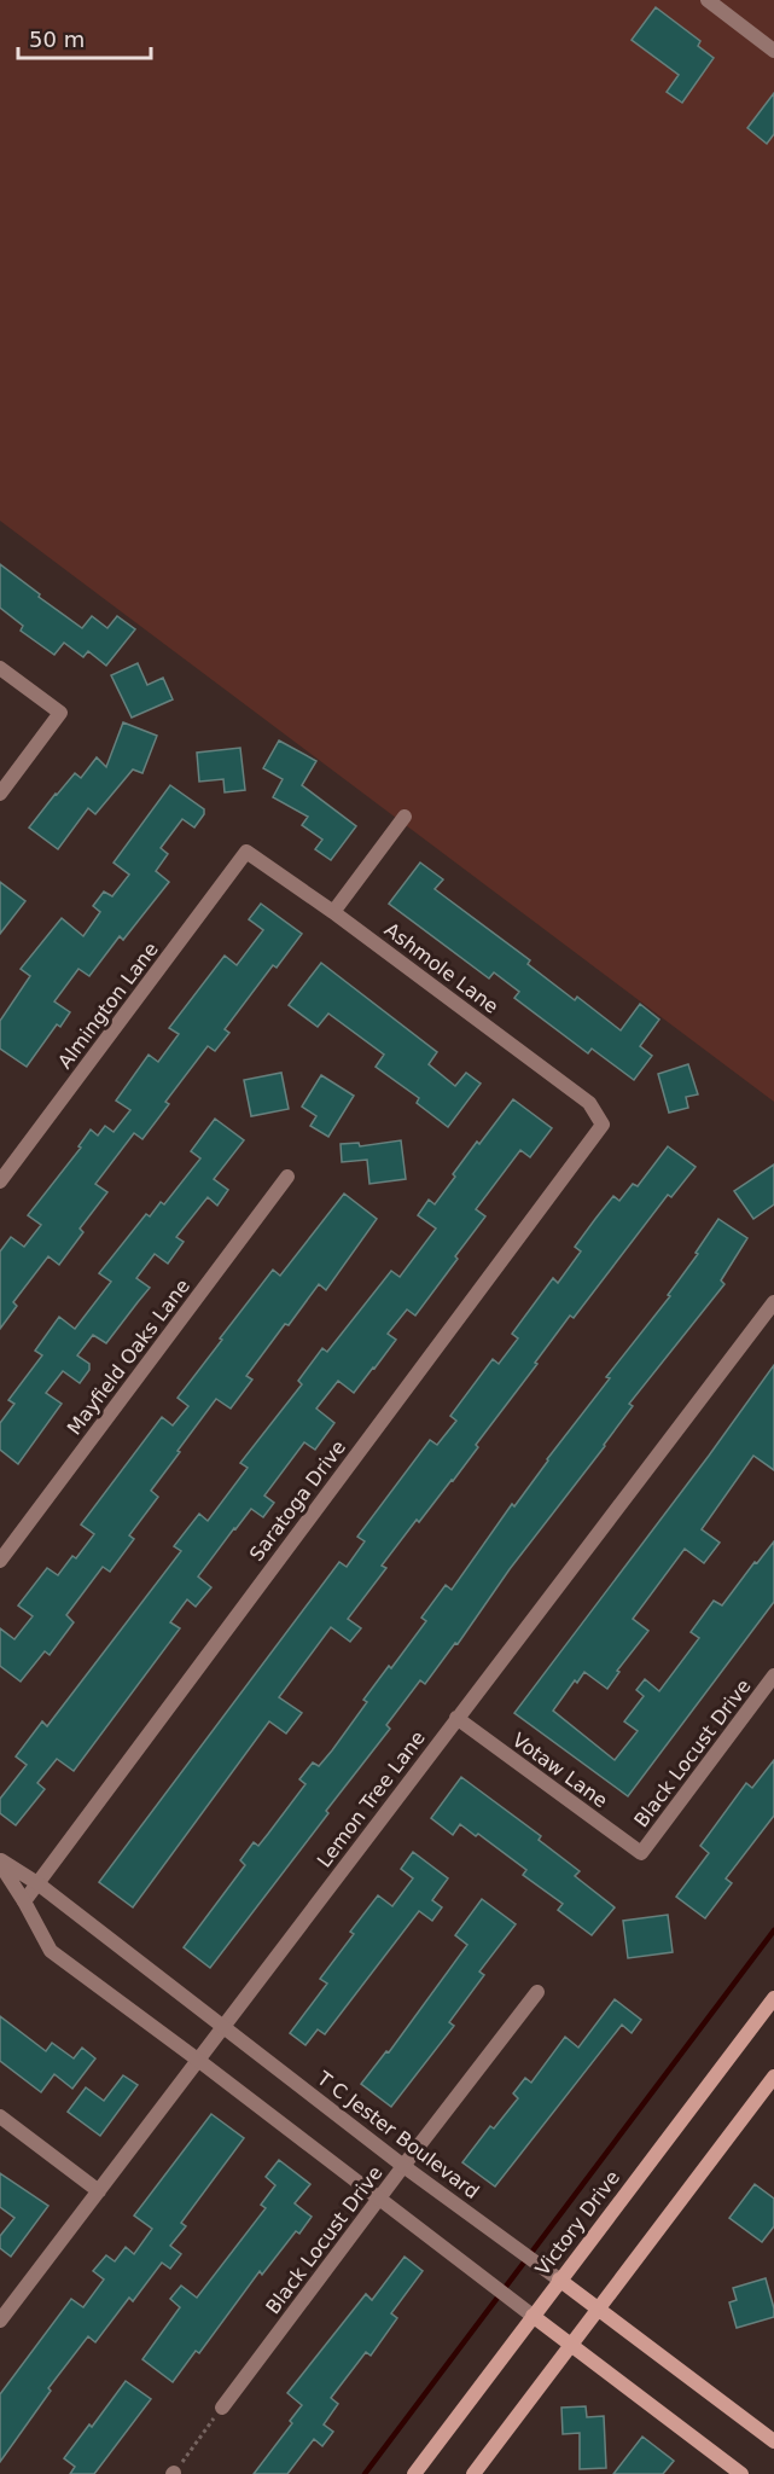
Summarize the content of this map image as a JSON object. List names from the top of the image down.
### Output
{
  "streets": {
    "main road": ["T C Jester Boulevard", "Victory Drive"],
    "street": [
      "Ashmole Lane",
      "Almington Lane",
      "Mayfield Oaks Lane",
      "Saratoga Drive",
      "Black Locust Drive",
      "Votaw Lane",
      "Lemon Tree Lane"
    ]
  },
  "crossings": [
    ["Ashmole Lane", "Almington Lane"],
    ["Ashmole Lane", "Saratoga Drive"],
    ["Saratoga Drive", "T C Jester Boulevard"],
    ["Black Locust Drive", "Votaw Lane"],
    ["Black Locust Drive", "T C Jester Boulevard"],
    ["Votaw Lane", "Lemon Tree Lane"],
    ["Lemon Tree Lane", "T C Jester Boulevard"],
    ["T C Jester Boulevard", "Victory Drive"]
  ],
  "scale_bar": "50 m"
}
